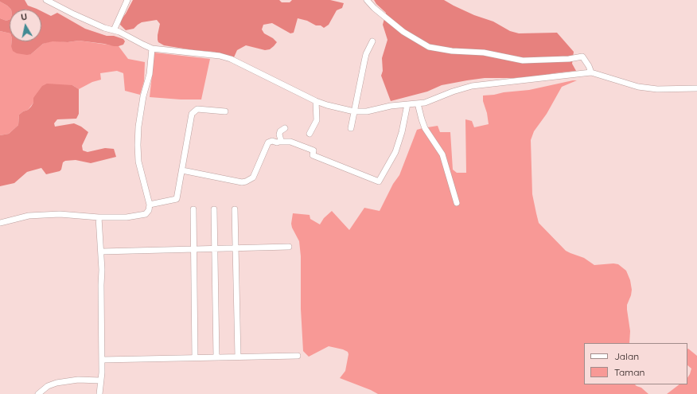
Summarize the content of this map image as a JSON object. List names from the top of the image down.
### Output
{
  "legend": ["Jalan", "Taman"],
  "north": "top"
}
